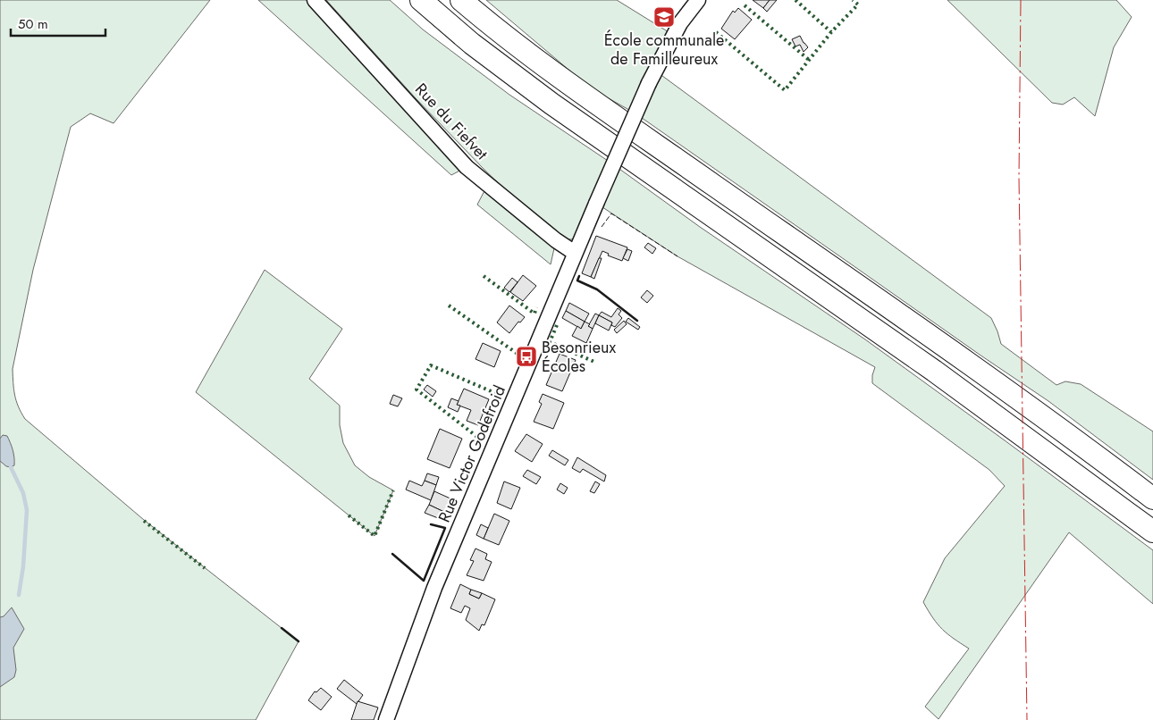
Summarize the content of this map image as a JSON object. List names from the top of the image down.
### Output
{
  "streets": {
    "street": ["Rue du Fiefvet", "Rue Victor Godefroid"]
  },
  "crossings": [
    ["Rue du Fiefvet", "Rue Victor Godefroid"]
  ],
  "places": {
    "school or university": ["École communale de Familleureux"],
    "bus stop": ["Besonrieux Écoles"]
  },
  "scale_bar": "50 m"
}
